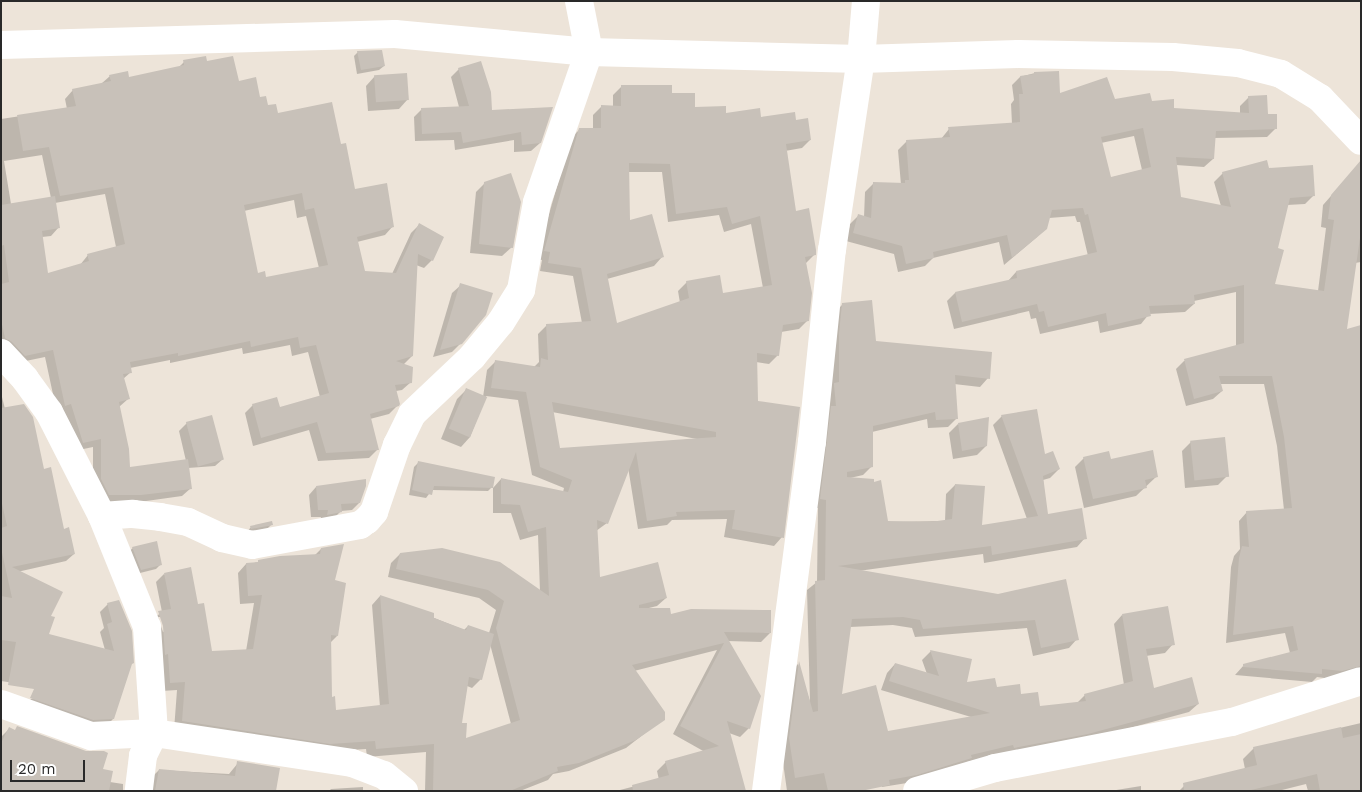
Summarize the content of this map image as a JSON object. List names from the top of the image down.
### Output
{
  "scale_bar": "20 m"
}
